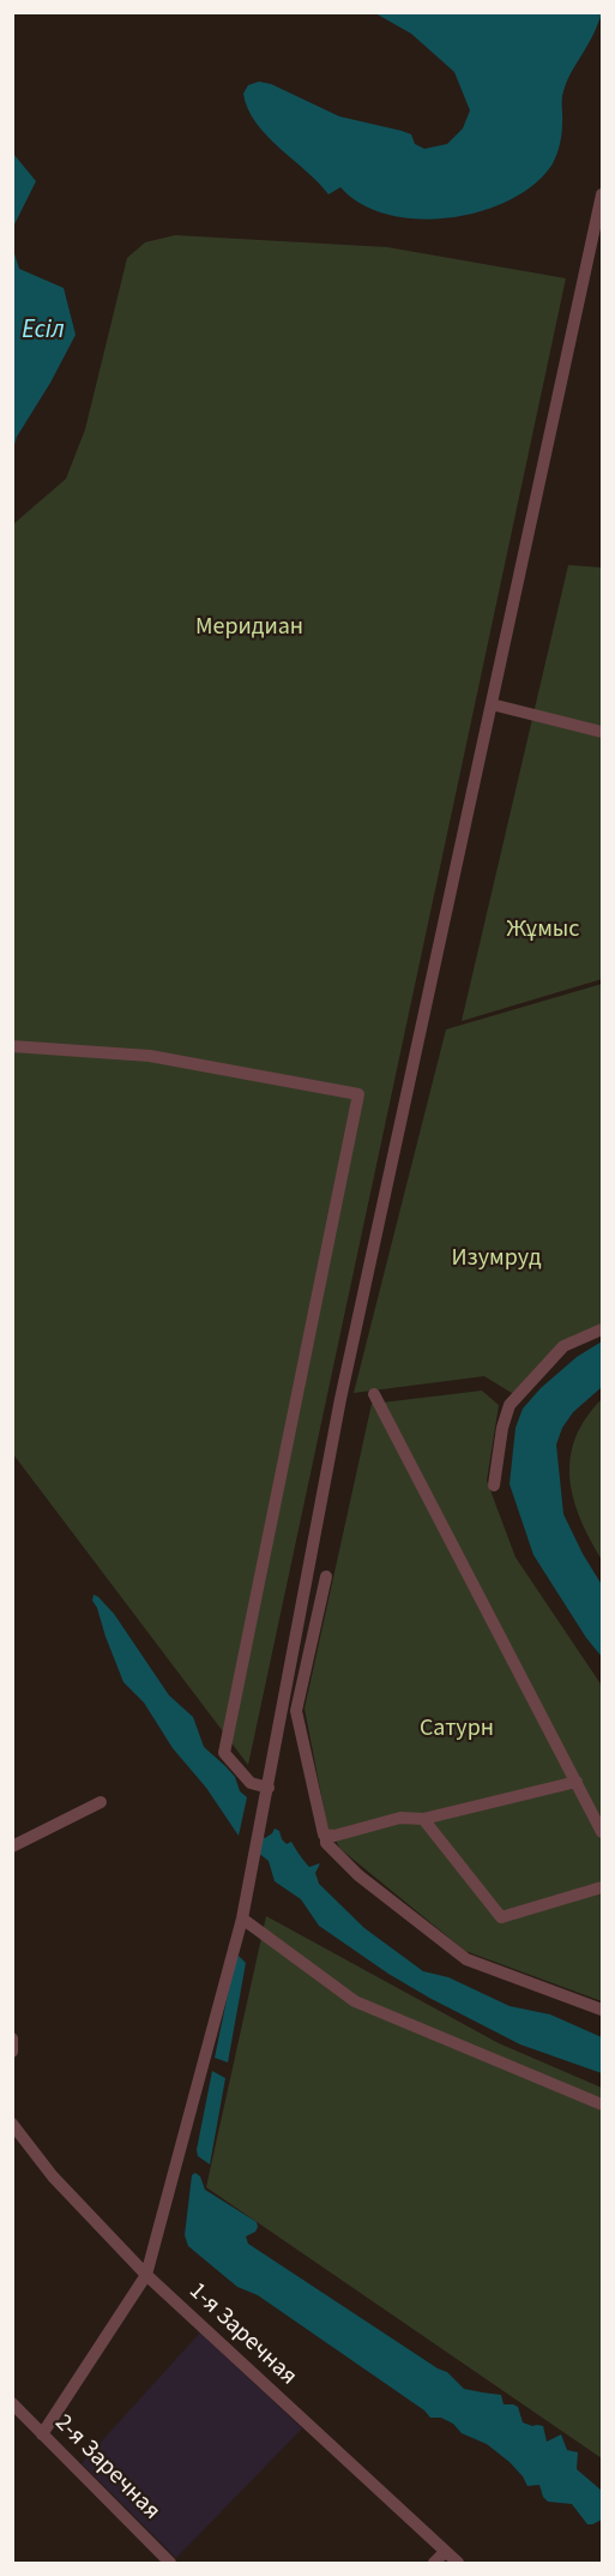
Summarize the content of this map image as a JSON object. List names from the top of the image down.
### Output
{
  "streets": {
    "street": ["1-я Заречная", "2-я Заречная"]
  },
  "water": ["Есіл"],
  "parks": [
    "Меридиан",
    "Жұмыс",
    "Изумруд",
    "Сатурн"
  ]
}
